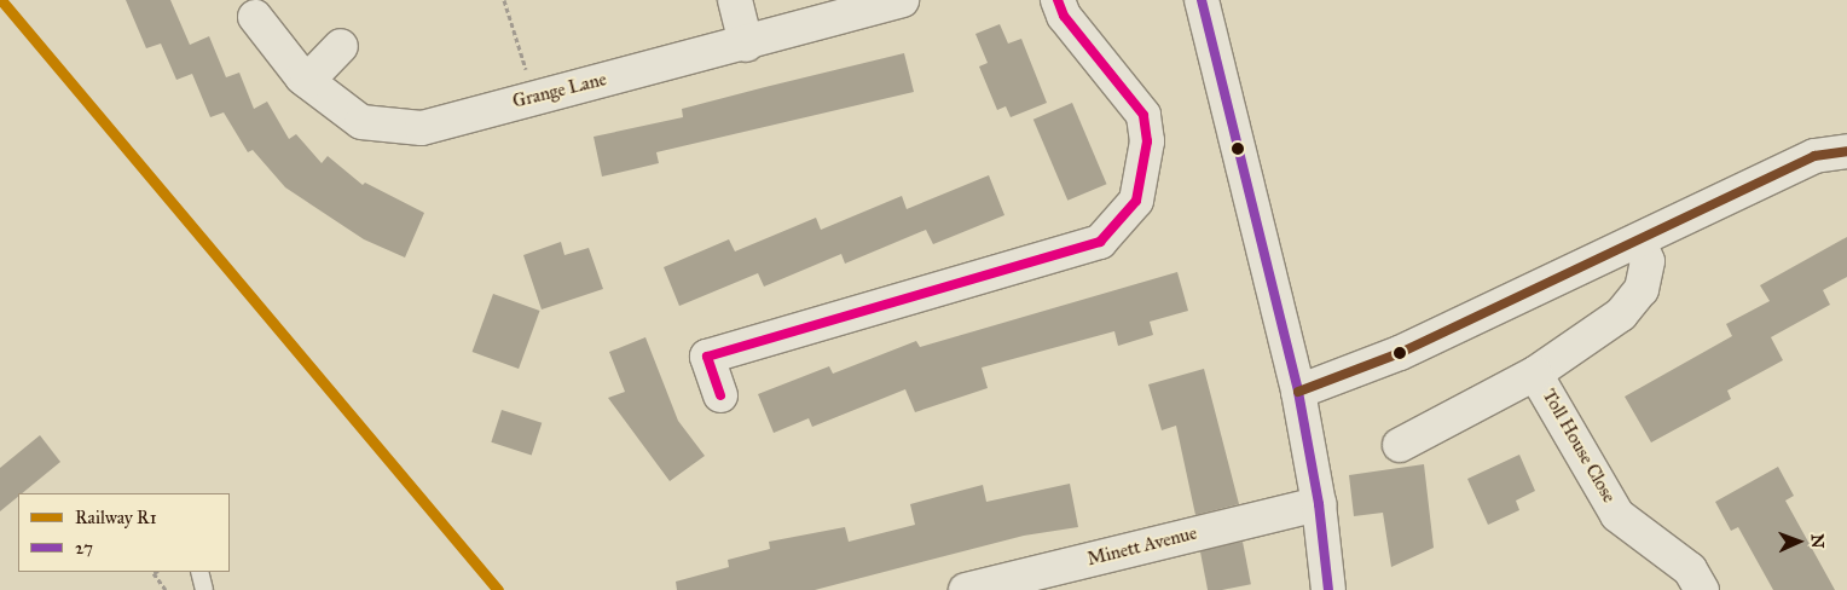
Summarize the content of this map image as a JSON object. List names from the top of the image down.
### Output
{
  "streets": {
    "street": ["Grange Lane", "Toll House Close", "Minett Avenue"]
  },
  "lines": ["rail line R1", "transit line 27"],
  "legend": ["Railway R1", "27"],
  "north": "right"
}
